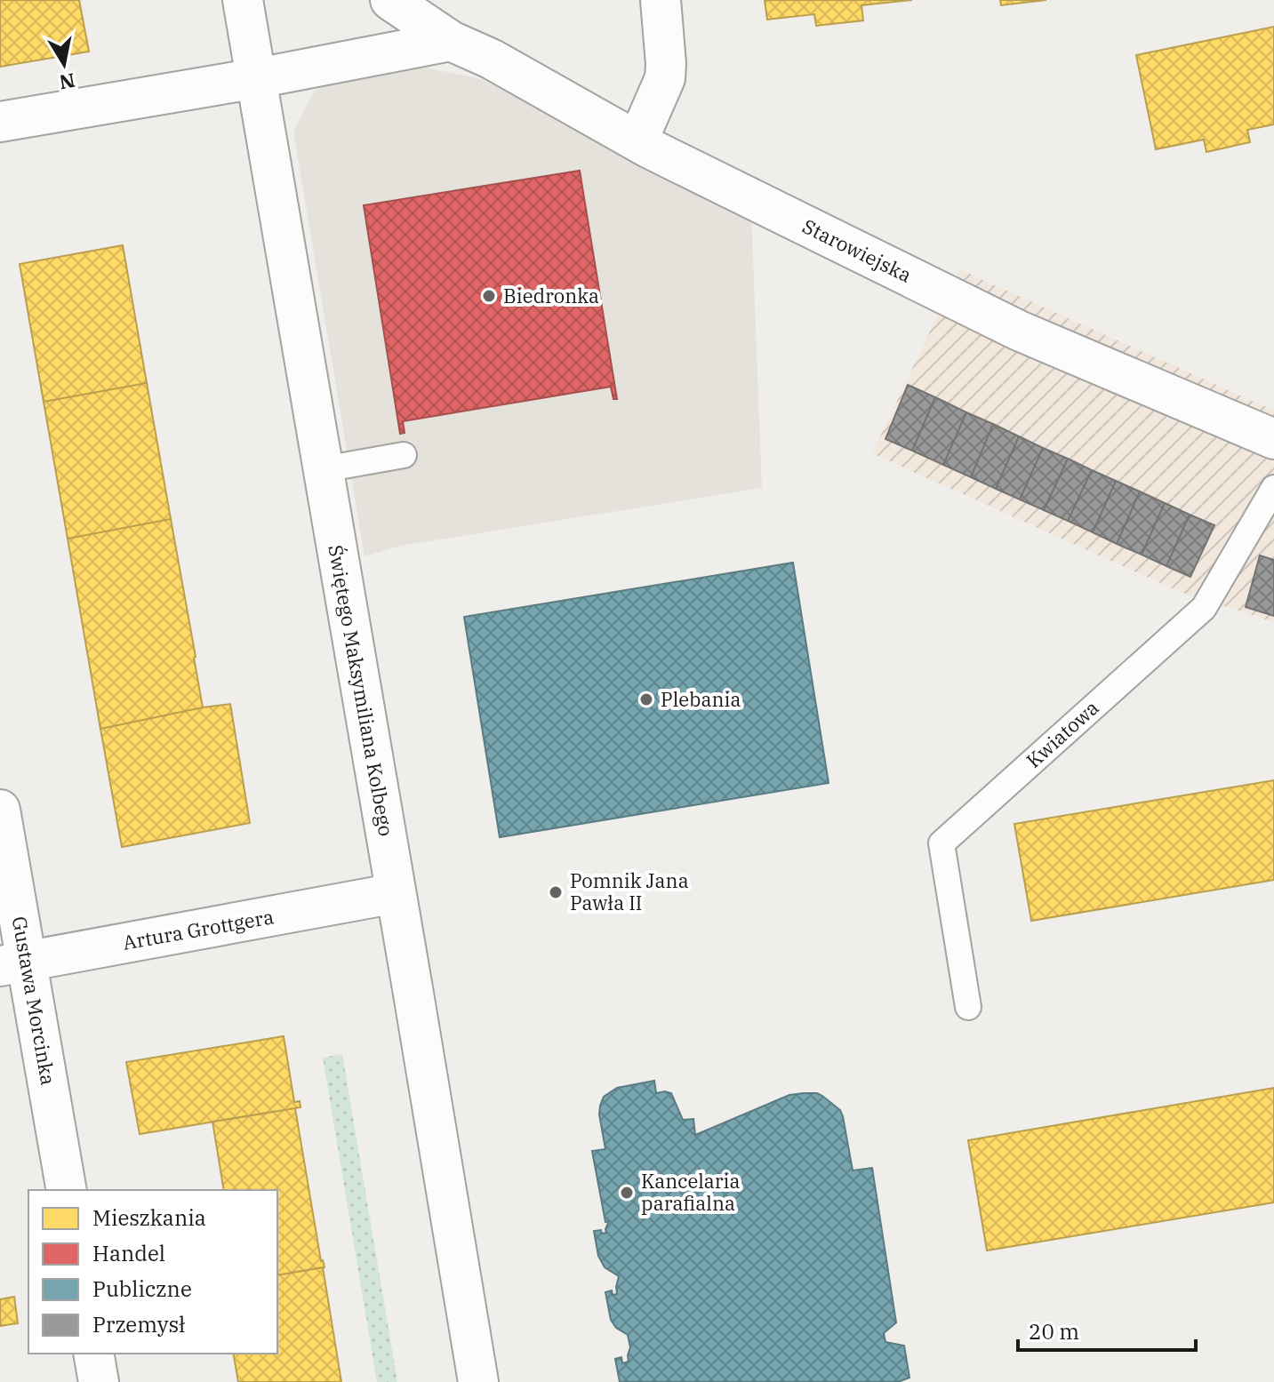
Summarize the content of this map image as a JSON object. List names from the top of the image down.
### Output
{
  "streets": {
    "street": [
      "Starowiejska",
      "Świętego Maksymiliana Kolbego",
      "Artura Grottgera",
      "Gustawa Morcinka"
    ],
    "lane": ["Kwiatowa"]
  },
  "crossings": [
    ["Świętego Maksymiliana Kolbego", "Artura Grottgera"],
    ["Artura Grottgera", "Gustawa Morcinka"]
  ],
  "places": [
    "Biedronka",
    "Plebania",
    "Pomnik Jana Pawła II",
    "Kancelaria parafialna"
  ],
  "legend": [
    "Mieszkania",
    "Handel",
    "Publiczne",
    "Przemysł"
  ],
  "scale_bar": "20 m",
  "north": "bottom"
}
